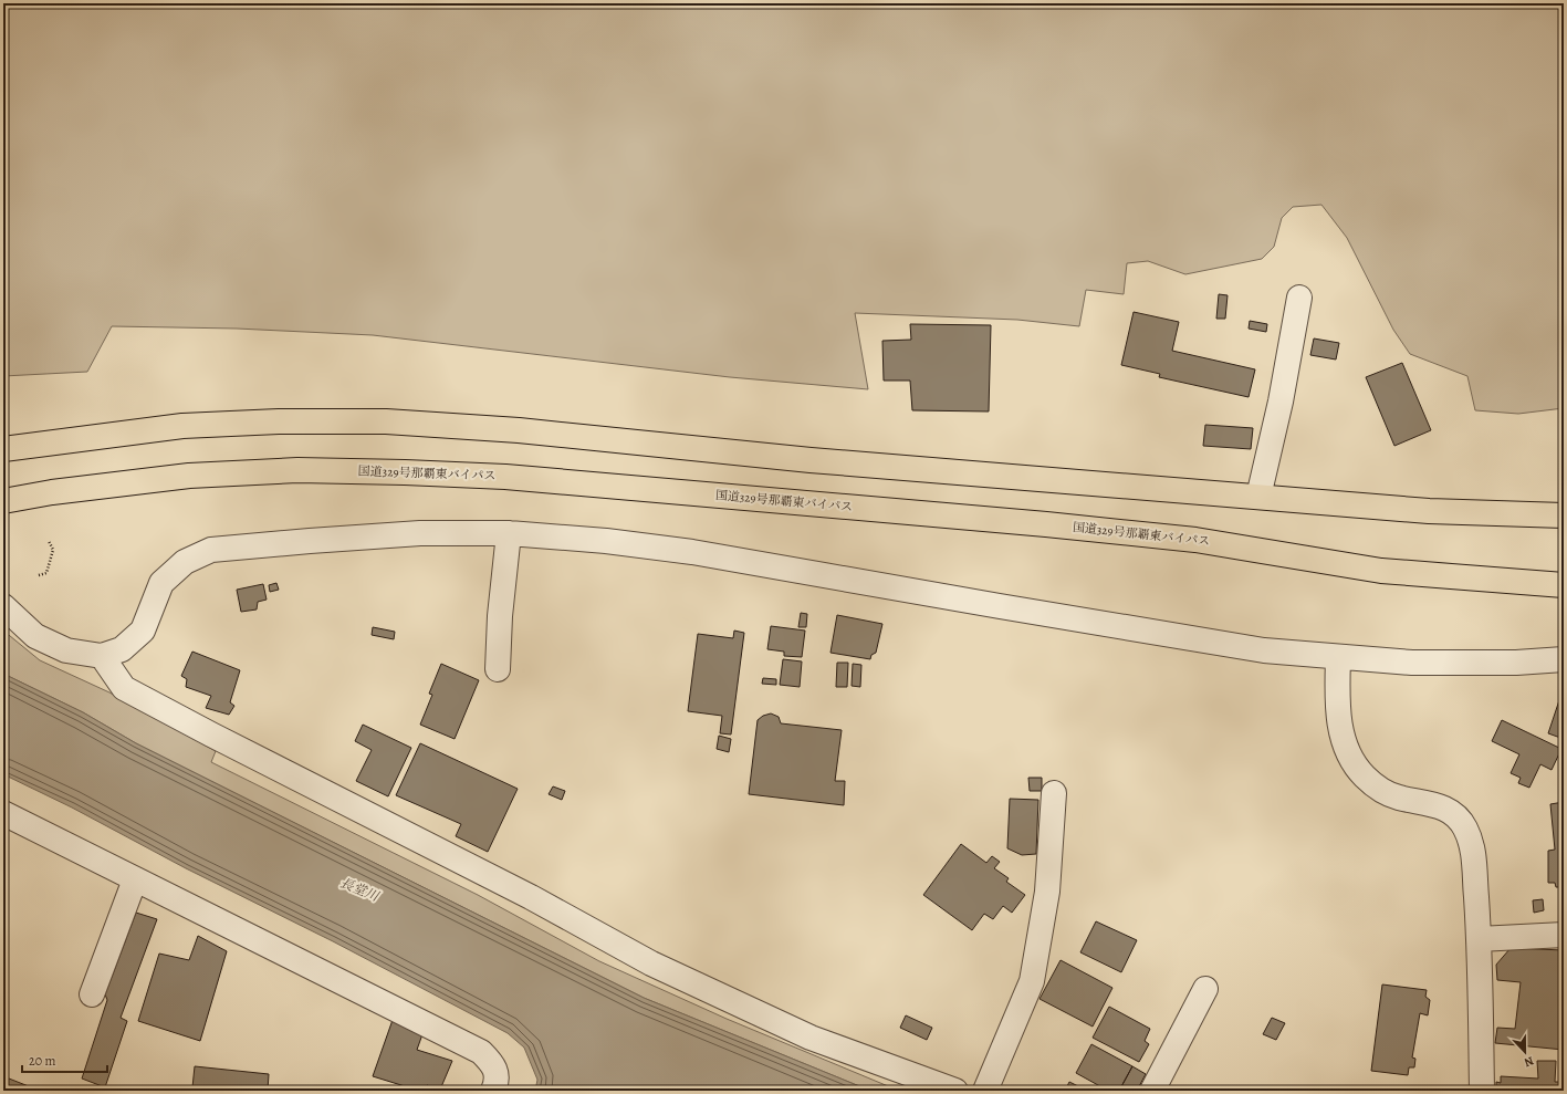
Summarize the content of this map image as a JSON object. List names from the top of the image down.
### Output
{
  "streets": {
    "highway": ["国道329号那覇東バイパス"]
  },
  "water": ["長堂川"],
  "scale_bar": "20 m",
  "north": "bottom"
}
